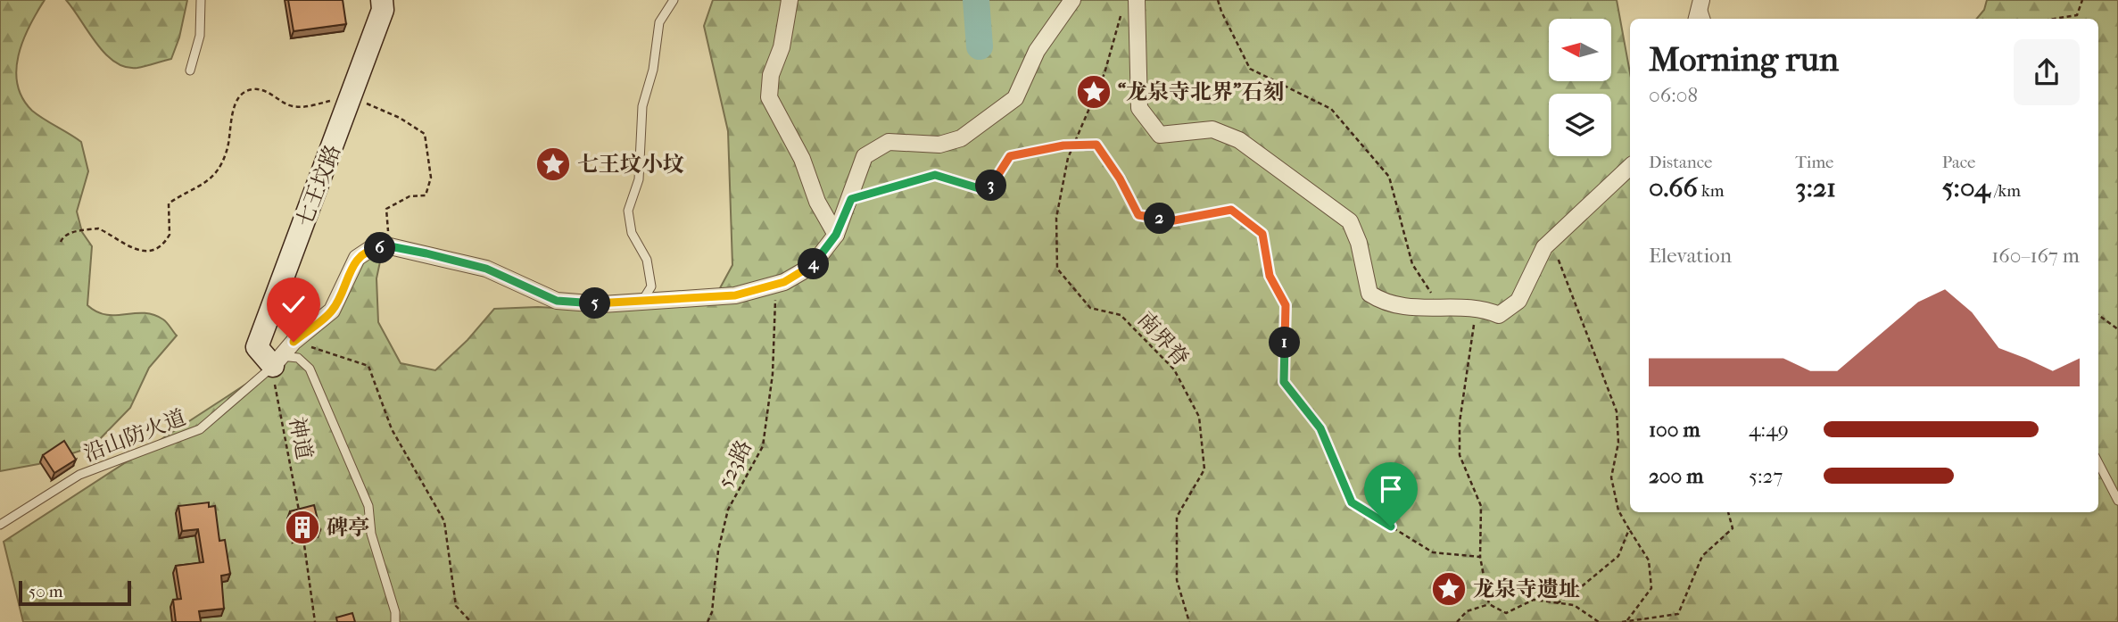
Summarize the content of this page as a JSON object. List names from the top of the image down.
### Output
{
  "streets": {
    "street": ["七王坟路"],
    "lane": ["沿山防火道"],
    "path": ["南界脊", "神道", "523路"]
  },
  "crossings": [
    ["七王坟路", "沿山防火道"],
    ["七王坟路", "神道"],
    ["沿山防火道", "神道"]
  ],
  "places": {
    "place": ["“龙泉寺北界”石刻", "七王坟小坟", "龙泉寺遗址"],
    "building": ["碑亭"]
  },
  "scale_bar": "50 m",
  "north": "left",
  "page": {
    "heading": ["Morning run", "06:08"],
    "stats": [
      ["Distance", "0.66 km"],
      ["Time", "3:21"],
      ["Pace", "5:04 /km"]
    ],
    "pins": [
      "3",
      "2",
      "6",
      "4",
      "5",
      "1"
    ],
    "chart": ["Elevation", "160–167 m"],
    "list": [
      {
        "name": "100 m",
        "note": "4:49"
      },
      {
        "name": "200 m",
        "note": "5:27"
      }
    ],
    "scale": "50 m"
  }
}
